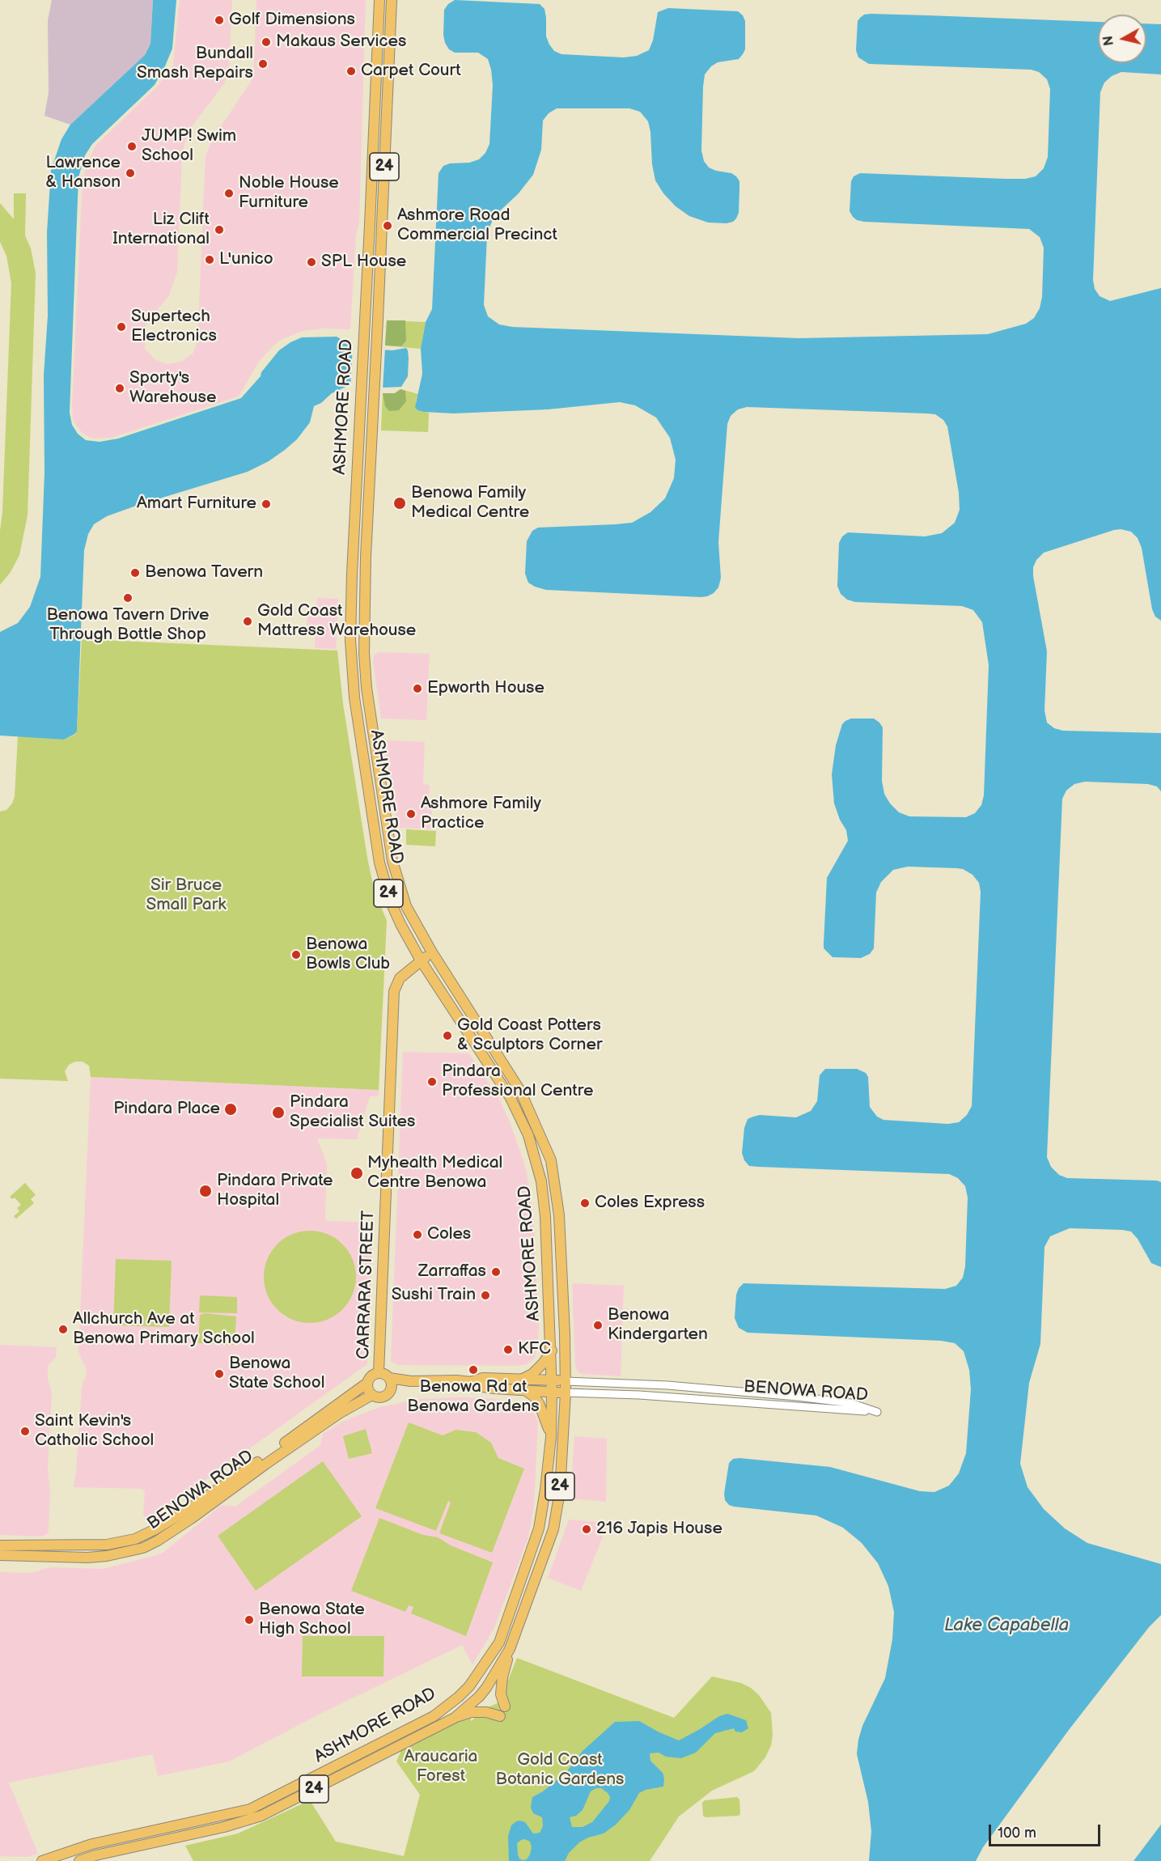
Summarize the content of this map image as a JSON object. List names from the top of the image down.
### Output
{
  "streets": {
    "main road": [
      "24",
      "ASHMORE ROAD",
      "CARRARA STREET",
      "BENOWA ROAD"
    ]
  },
  "crossings": [
    ["ASHMORE ROAD", "CARRARA STREET"],
    ["ASHMORE ROAD", "BENOWA ROAD"],
    ["CARRARA STREET", "BENOWA ROAD"]
  ],
  "water": ["Lake Capabella"],
  "parks": ["Sir Bruce Small Park", "Araucaria Forest", "Gold Coast Botanic Gardens"],
  "places": [
    "Golf Dimensions",
    "Makaus Services",
    "Bundall Smash Repairs",
    "Carpet Court",
    "JUMP! Swim School",
    "Lawrence & Hanson",
    "Noble House Furniture",
    "Ashmore Road Commercial Precinct",
    "Liz Clift International",
    "L'unico",
    "SPL House",
    "Supertech Electronics",
    "Sporty's Warehouse",
    "Benowa Family Medical Centre",
    "Amart Furniture",
    "Benowa Tavern",
    "Benowa Tavern Drive Through Bottle Shop",
    "Gold Coast Mattress Warehouse",
    "Epworth House",
    "Ashmore Family Practice",
    "Benowa Bowls Club",
    "Gold Coast Potters & Sculptors Corner",
    "Pindara Professional Centre",
    "Pindara Place",
    "Pindara Specialist Suites",
    "Myhealth Medical Centre Benowa",
    "Pindara Private Hospital",
    "Coles Express",
    "Coles",
    "Zarraffas",
    "Sushi Train",
    "Benowa Kindergarten",
    "Allchurch Ave at Benowa Primary School",
    "KFC",
    "Benowa Rd at Benowa Gardens",
    "Benowa State School",
    "Saint Kevin's Catholic School",
    "216 Japis House",
    "Benowa State High School"
  ],
  "scale_bar": "100 m",
  "north": "left"
}
